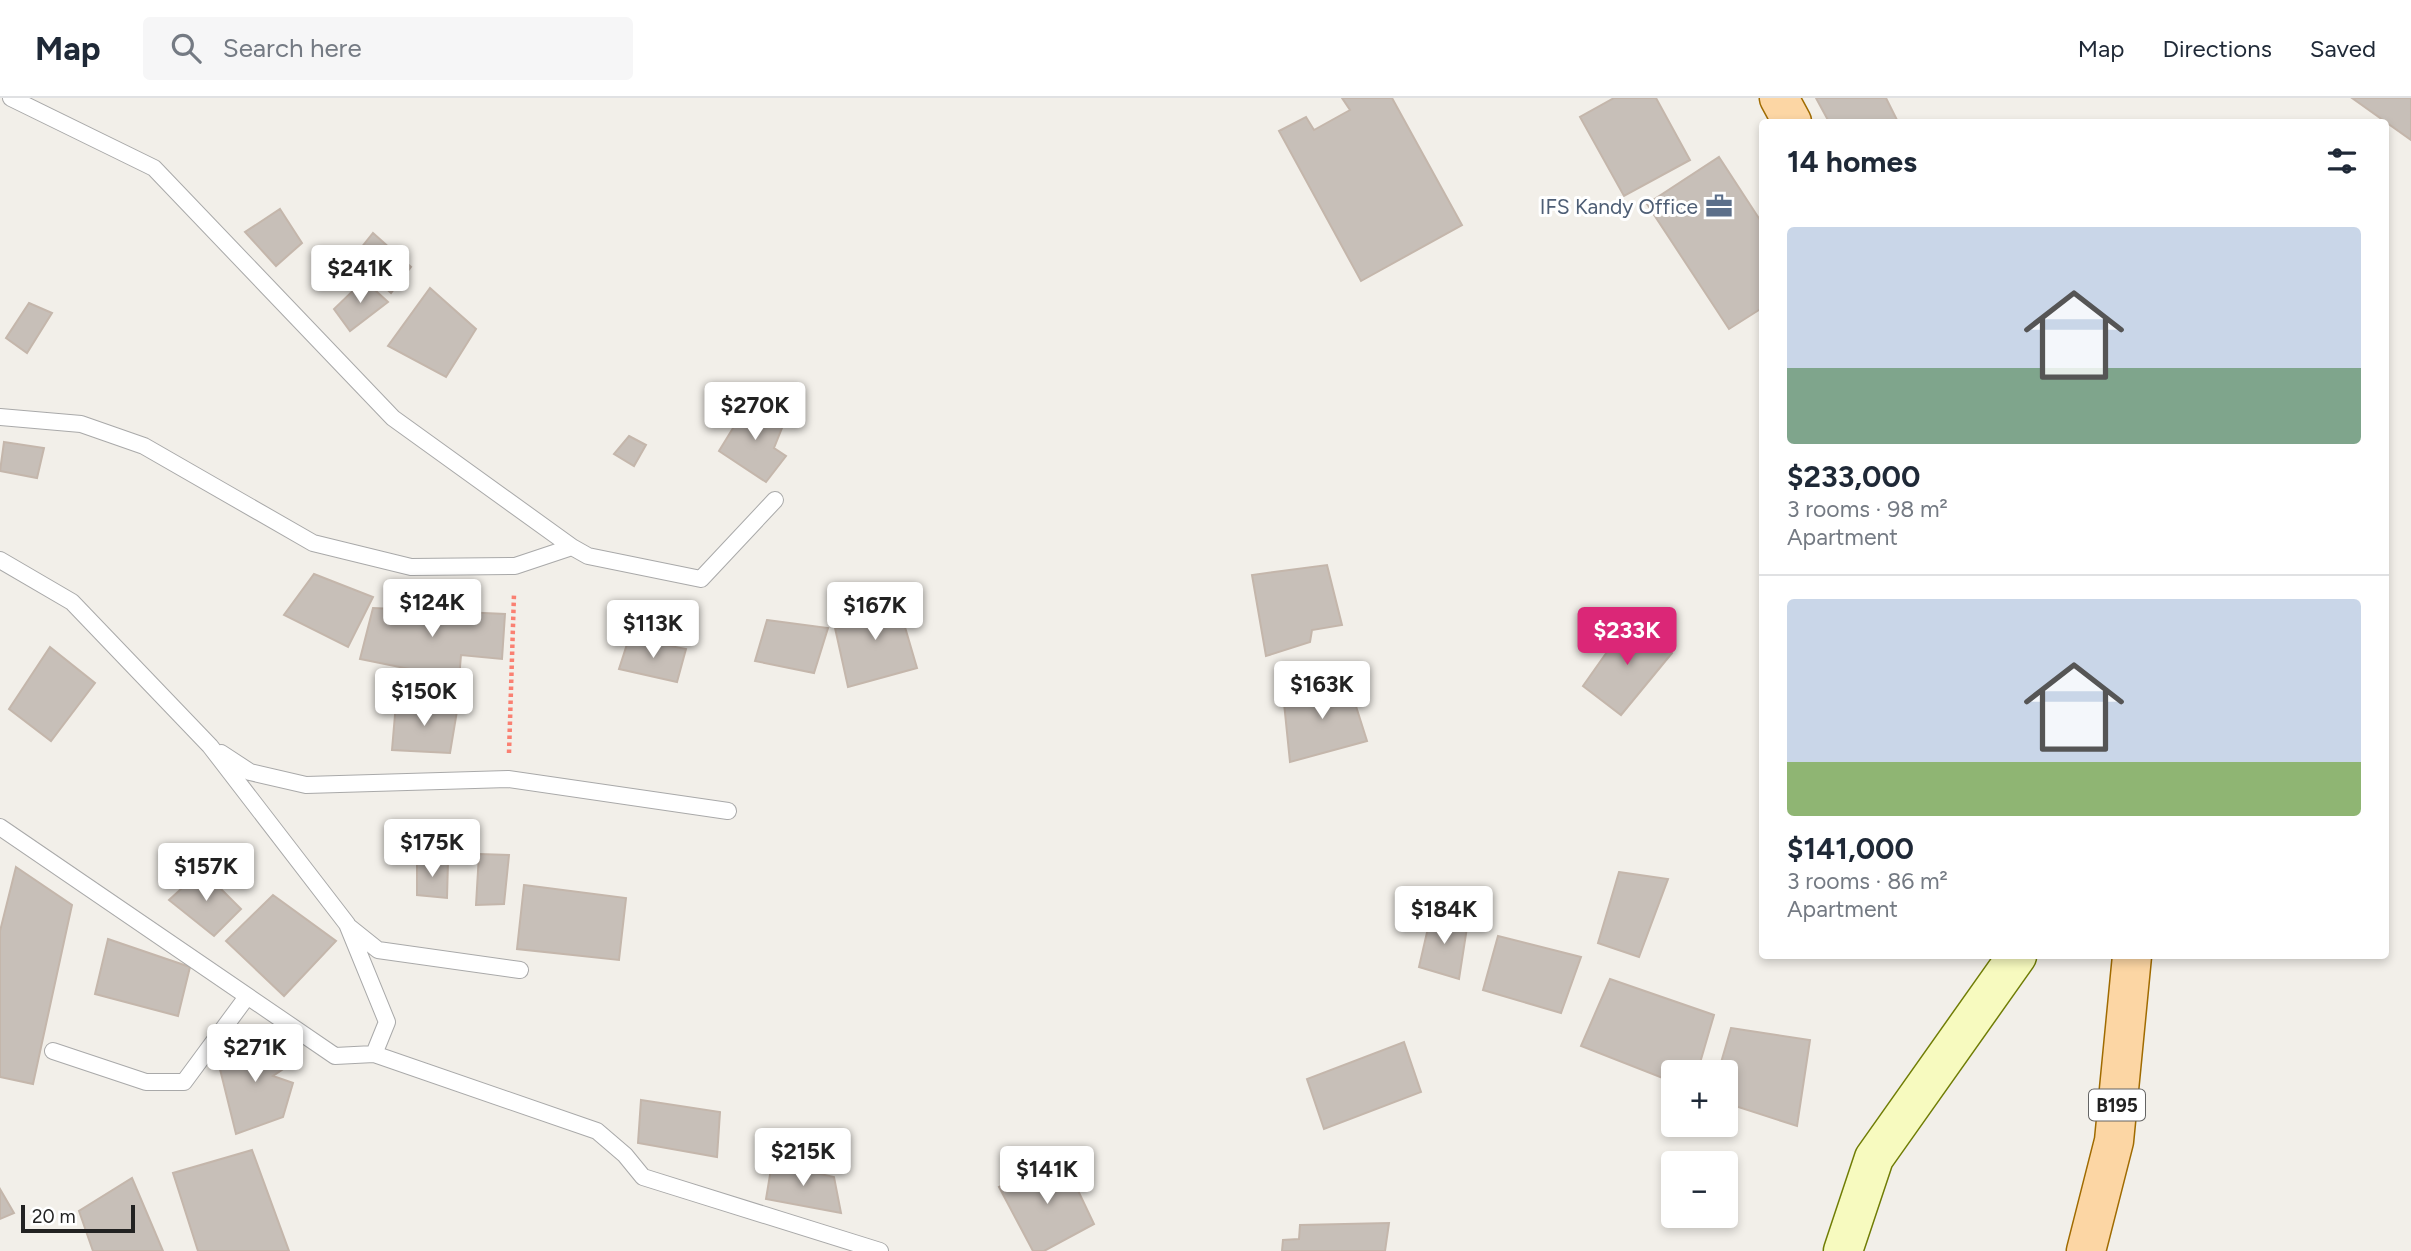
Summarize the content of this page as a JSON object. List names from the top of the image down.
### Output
{
  "streets": {
    "main road": ["B195"]
  },
  "places": {
    "office": ["IFS Kandy Office"]
  },
  "scale_bar": "20 m",
  "page": {
    "header": "Map",
    "search": "Search here",
    "nav": ["Map", "Directions", "Saved"],
    "heading": "14 homes",
    "list": [
      {
        "name": "$233,000",
        "note": "3 rooms · 98 m² · Apartment"
      },
      {
        "name": "$141,000",
        "note": "3 rooms · 86 m² · Apartment"
      }
    ],
    "price": [
      "$241K",
      "$270K",
      "$124K",
      "$167K",
      "$113K",
      "$233K",
      "$163K",
      "$150K",
      "$175K",
      "$157K",
      "$184K",
      "$271K",
      "$215K",
      "$141K"
    ],
    "map_buttons": ["+", "−"],
    "scale": "20 m"
  }
}
